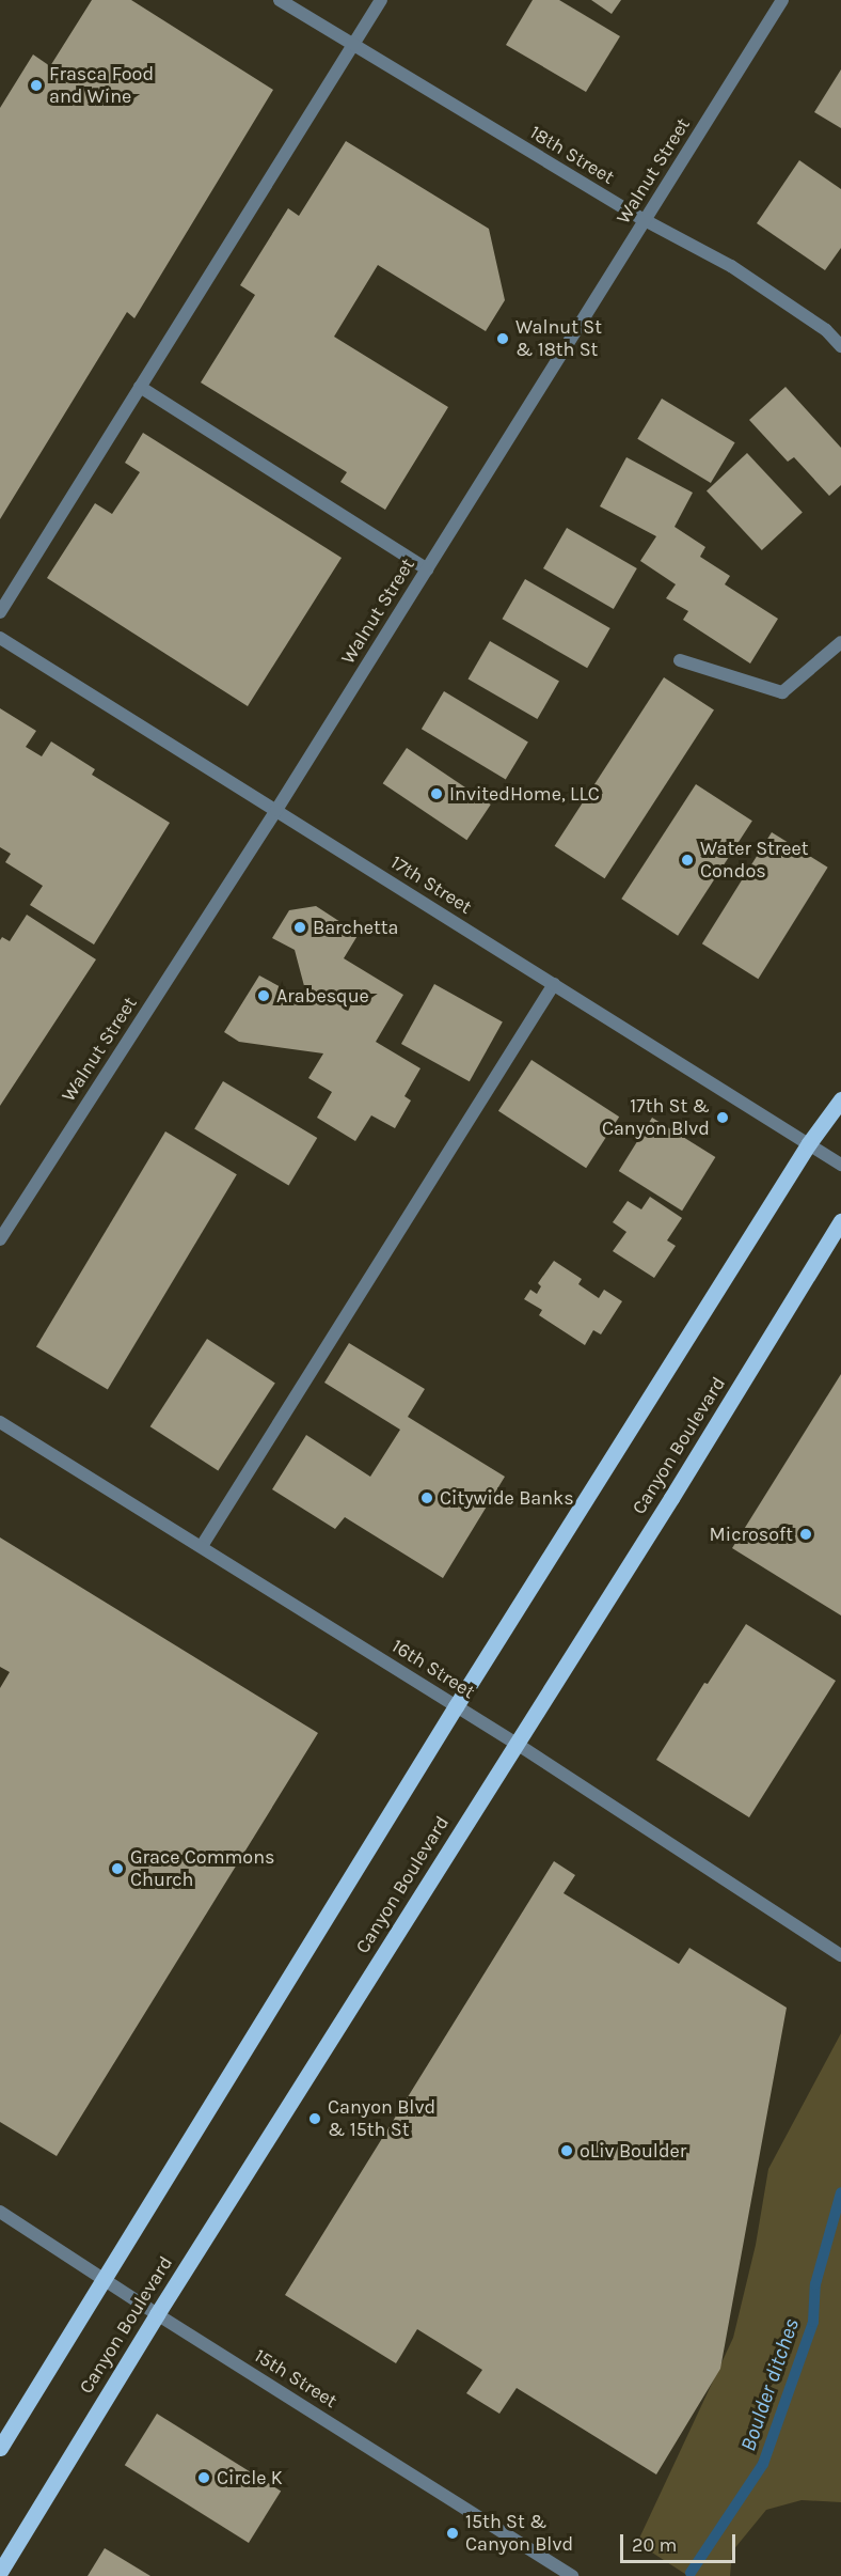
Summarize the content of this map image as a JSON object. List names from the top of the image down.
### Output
{
  "streets": {
    "main road": ["Canyon Boulevard"],
    "street": [
      "18th Street",
      "Walnut Street",
      "17th Street",
      "16th Street",
      "15th Street"
    ]
  },
  "crossings": [
    ["18th Street", "Walnut Street"],
    ["Walnut Street", "17th Street"],
    ["Canyon Boulevard", "16th Street"],
    ["Canyon Boulevard", "15th Street"]
  ],
  "water": ["Boulder ditches"],
  "places": [
    "Frasca Food and Wine",
    "Walnut St & 18th St",
    "InvitedHome, LLC",
    "Water Street Condos",
    "Barchetta",
    "Arabesque",
    "17th St & Canyon Blvd",
    "Citywide Banks",
    "Microsoft",
    "Grace Commons Church",
    "Canyon Blvd & 15th St",
    "oLiv Boulder",
    "Circle K",
    "15th St & Canyon Blvd"
  ],
  "scale_bar": "20 m"
}
